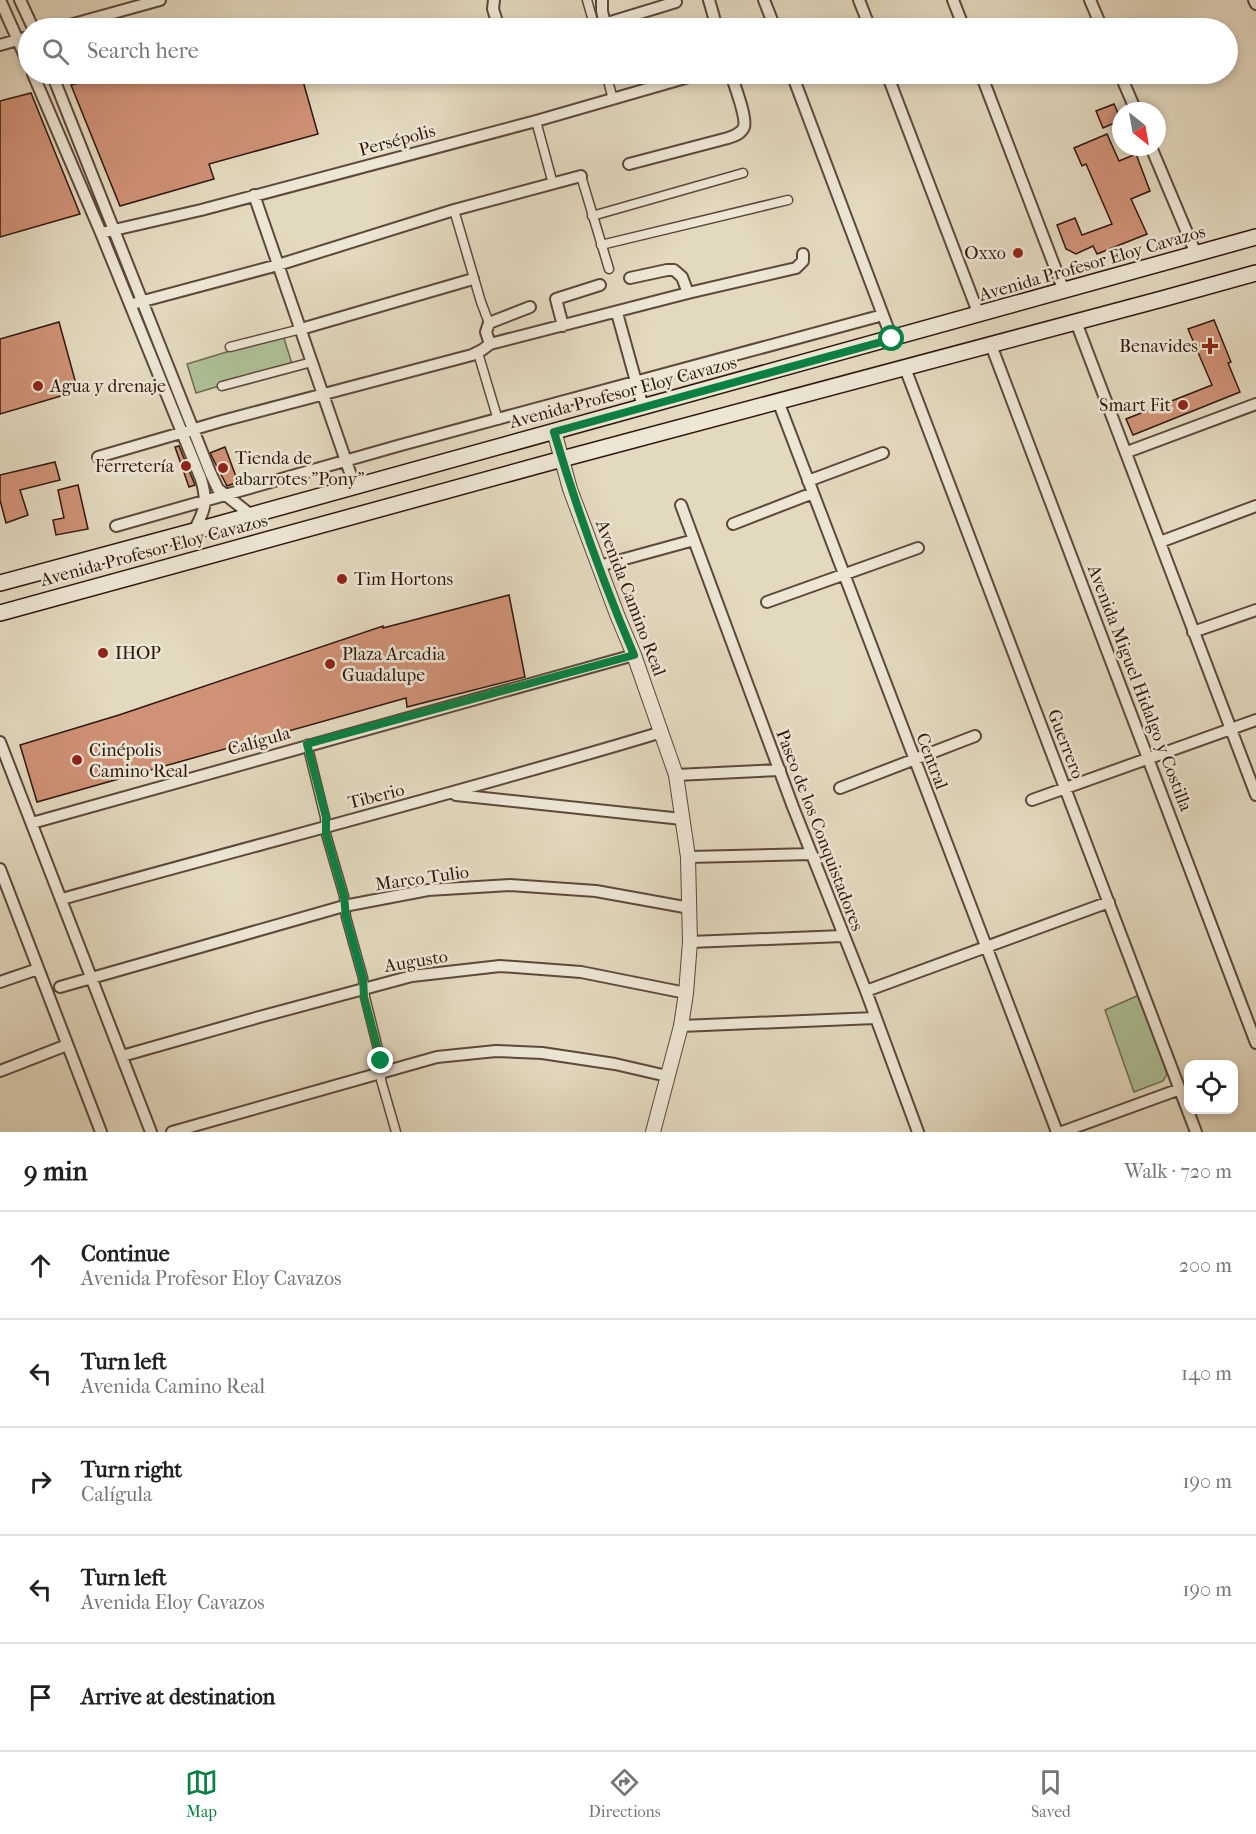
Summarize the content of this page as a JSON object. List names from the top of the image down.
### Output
{
  "streets": {
    "main road": ["Avenida Profesor Eloy Cavazos"],
    "street": [
      "Persépolis",
      "Avenida Camino Real",
      "Avenida Miguel Hidalgo y Costilla",
      "Calígula",
      "Guerrero",
      "Central",
      "Tiberio",
      "Paseo de los Conquistadores",
      "Marco Tulio",
      "Augusto"
    ]
  },
  "crossings": [
    ["Avenida Profesor Eloy Cavazos", "Avenida Camino Real"],
    ["Avenida Profesor Eloy Cavazos", "Avenida Miguel Hidalgo y Costilla"],
    ["Avenida Profesor Eloy Cavazos", "Guerrero"],
    ["Avenida Profesor Eloy Cavazos", "Central"],
    ["Avenida Camino Real", "Calígula"],
    ["Avenida Camino Real", "Tiberio"],
    ["Avenida Camino Real", "Marco Tulio"],
    ["Avenida Camino Real", "Augusto"]
  ],
  "places": {
    "other": [
      "Oxxo",
      "Agua y drenaje",
      "Smart Fit",
      "Ferretería",
      "Tienda de abarrotes \"Pony\"",
      "Tim Hortons",
      "IHOP",
      "Plaza Arcadia Guadalupe",
      "Cinépolis Camino Real"
    ],
    "health": ["Benavides"]
  },
  "north": "bottom right",
  "page": {
    "search": "Search here",
    "heading": ["9 min", "Walk · 720 m"],
    "list": [
      ["Continue", "Avenida Profesor Eloy Cavazos", "200 m"],
      ["Turn left", "Avenida Camino Real", "140 m"],
      ["Turn right", "Calígula", "190 m"],
      ["Turn left", "Avenida Eloy Cavazos", "190 m"],
      "Arrive at destination"
    ],
    "nav": ["Map", "Directions", "Saved"]
  }
}
